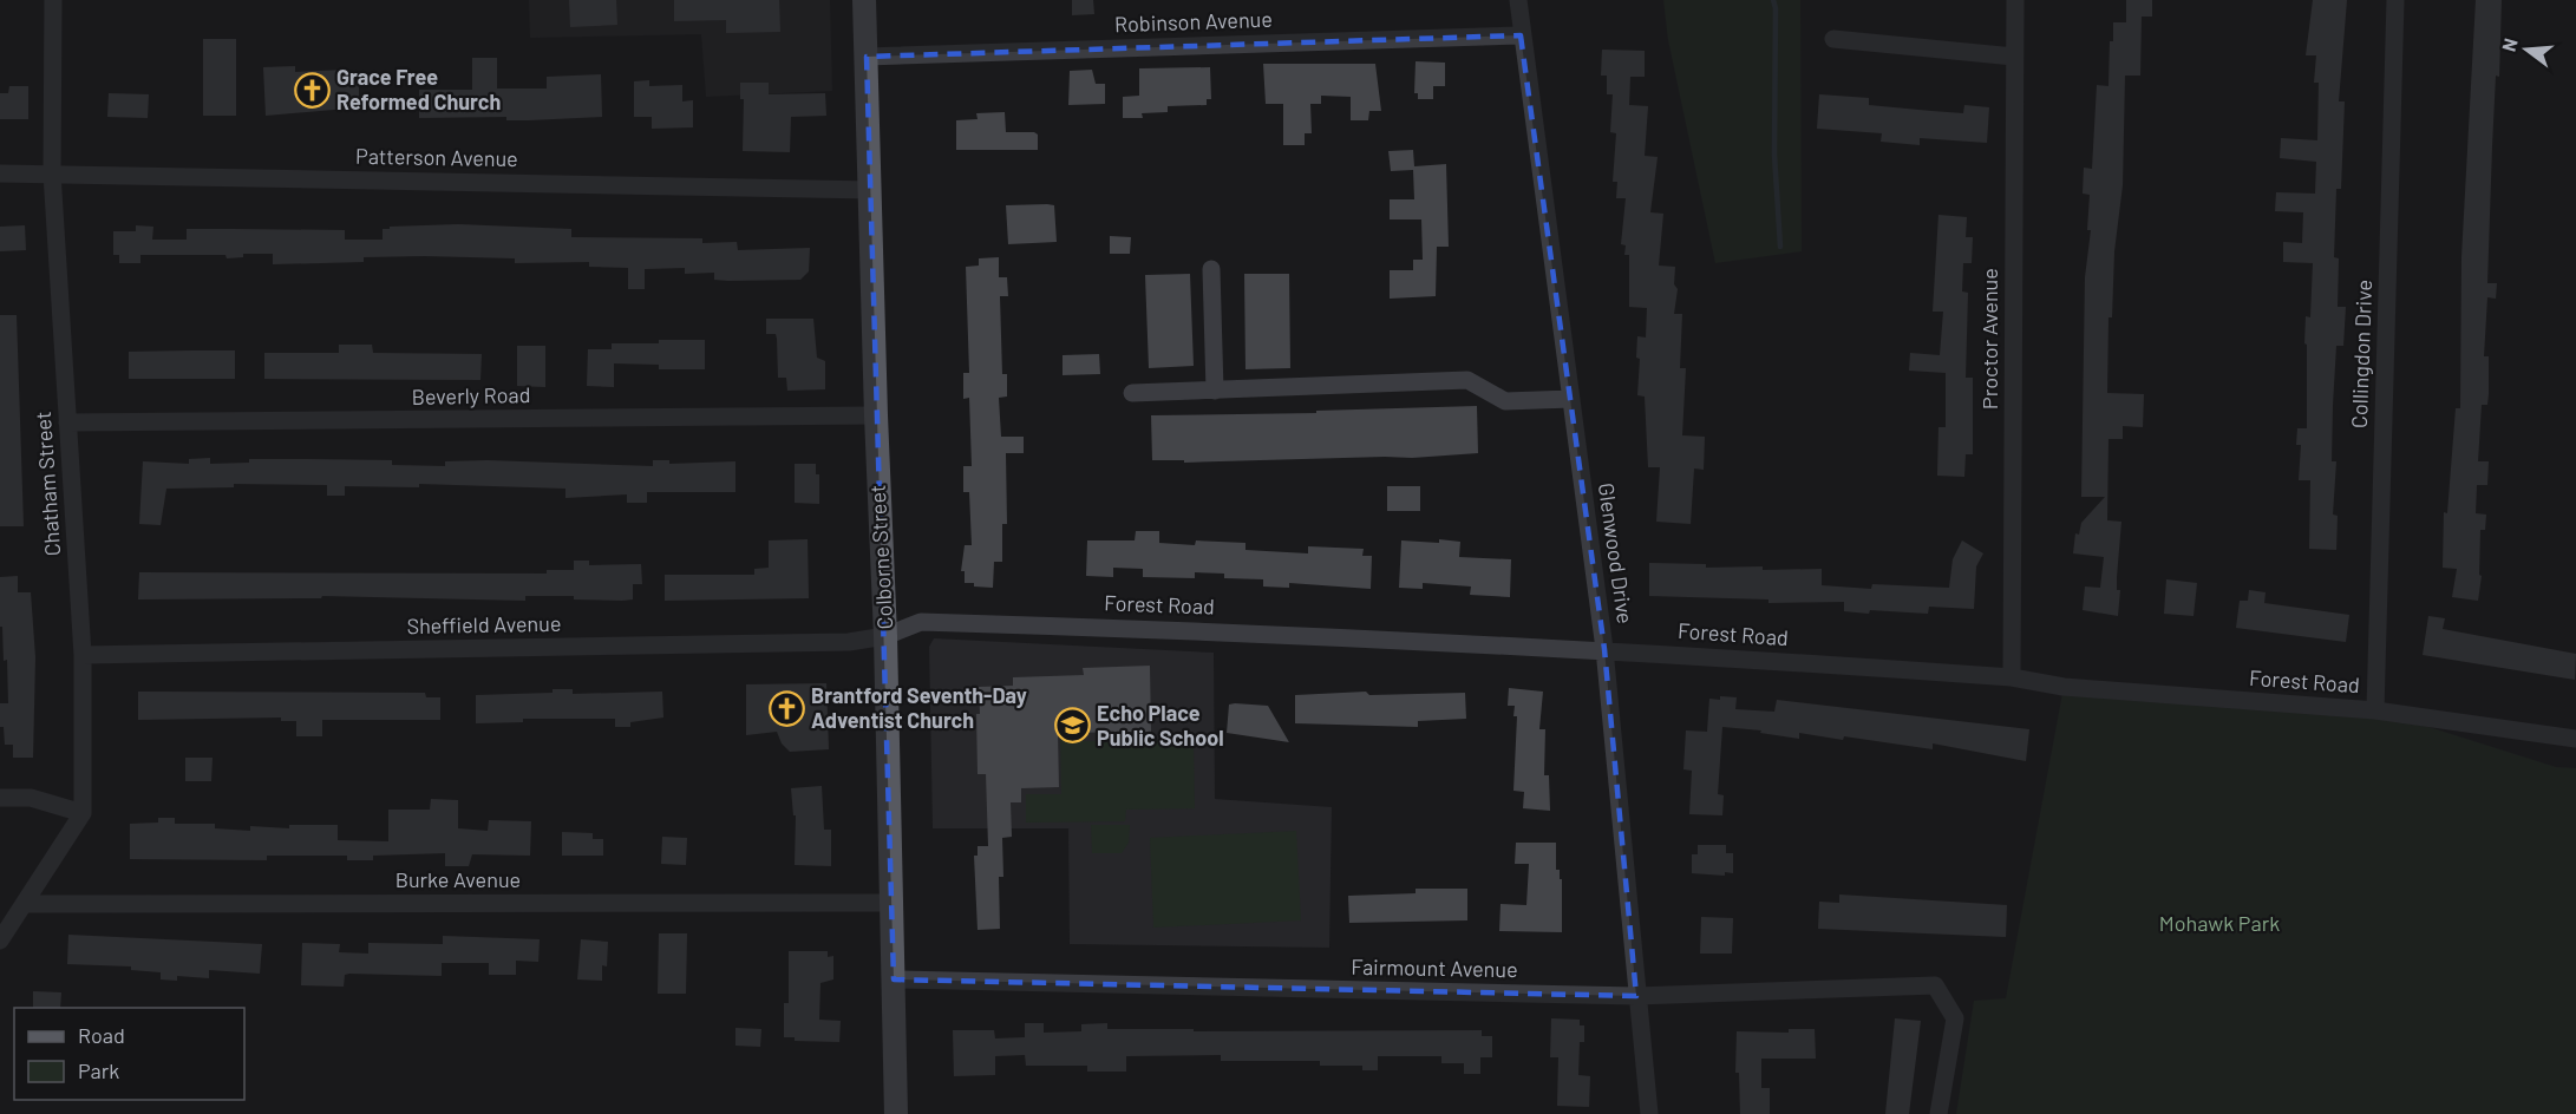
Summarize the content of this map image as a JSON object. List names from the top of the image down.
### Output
{
  "streets": {
    "main road": ["Colborne Street"],
    "street": [
      "Robinson Avenue",
      "Patterson Avenue",
      "Proctor Avenue",
      "Collingdon Drive",
      "Beverly Road",
      "Chatham Street",
      "Glenwood Drive",
      "Forest Road",
      "Sheffield Avenue",
      "Burke Avenue",
      "Fairmount Avenue"
    ]
  },
  "crossings": [
    ["Robinson Avenue", "Glenwood Drive"],
    ["Robinson Avenue", "Colborne Street"],
    ["Patterson Avenue", "Chatham Street"],
    ["Patterson Avenue", "Colborne Street"],
    ["Proctor Avenue", "Forest Road"],
    ["Collingdon Drive", "Forest Road"],
    ["Beverly Road", "Chatham Street"],
    ["Beverly Road", "Colborne Street"],
    ["Chatham Street", "Sheffield Avenue"],
    ["Glenwood Drive", "Forest Road"],
    ["Glenwood Drive", "Fairmount Avenue"],
    ["Colborne Street", "Forest Road"],
    ["Colborne Street", "Sheffield Avenue"],
    ["Colborne Street", "Burke Avenue"],
    ["Colborne Street", "Fairmount Avenue"],
    ["Forest Road", "Sheffield Avenue"]
  ],
  "parks": ["Mohawk Park"],
  "places": {
    "church": ["Grace Free Reformed Church", "Brantford Seventh-Day Adventist Church"],
    "school or university": ["Echo Place Public School"]
  },
  "legend": ["Road", "Park"],
  "north": "left"
}
